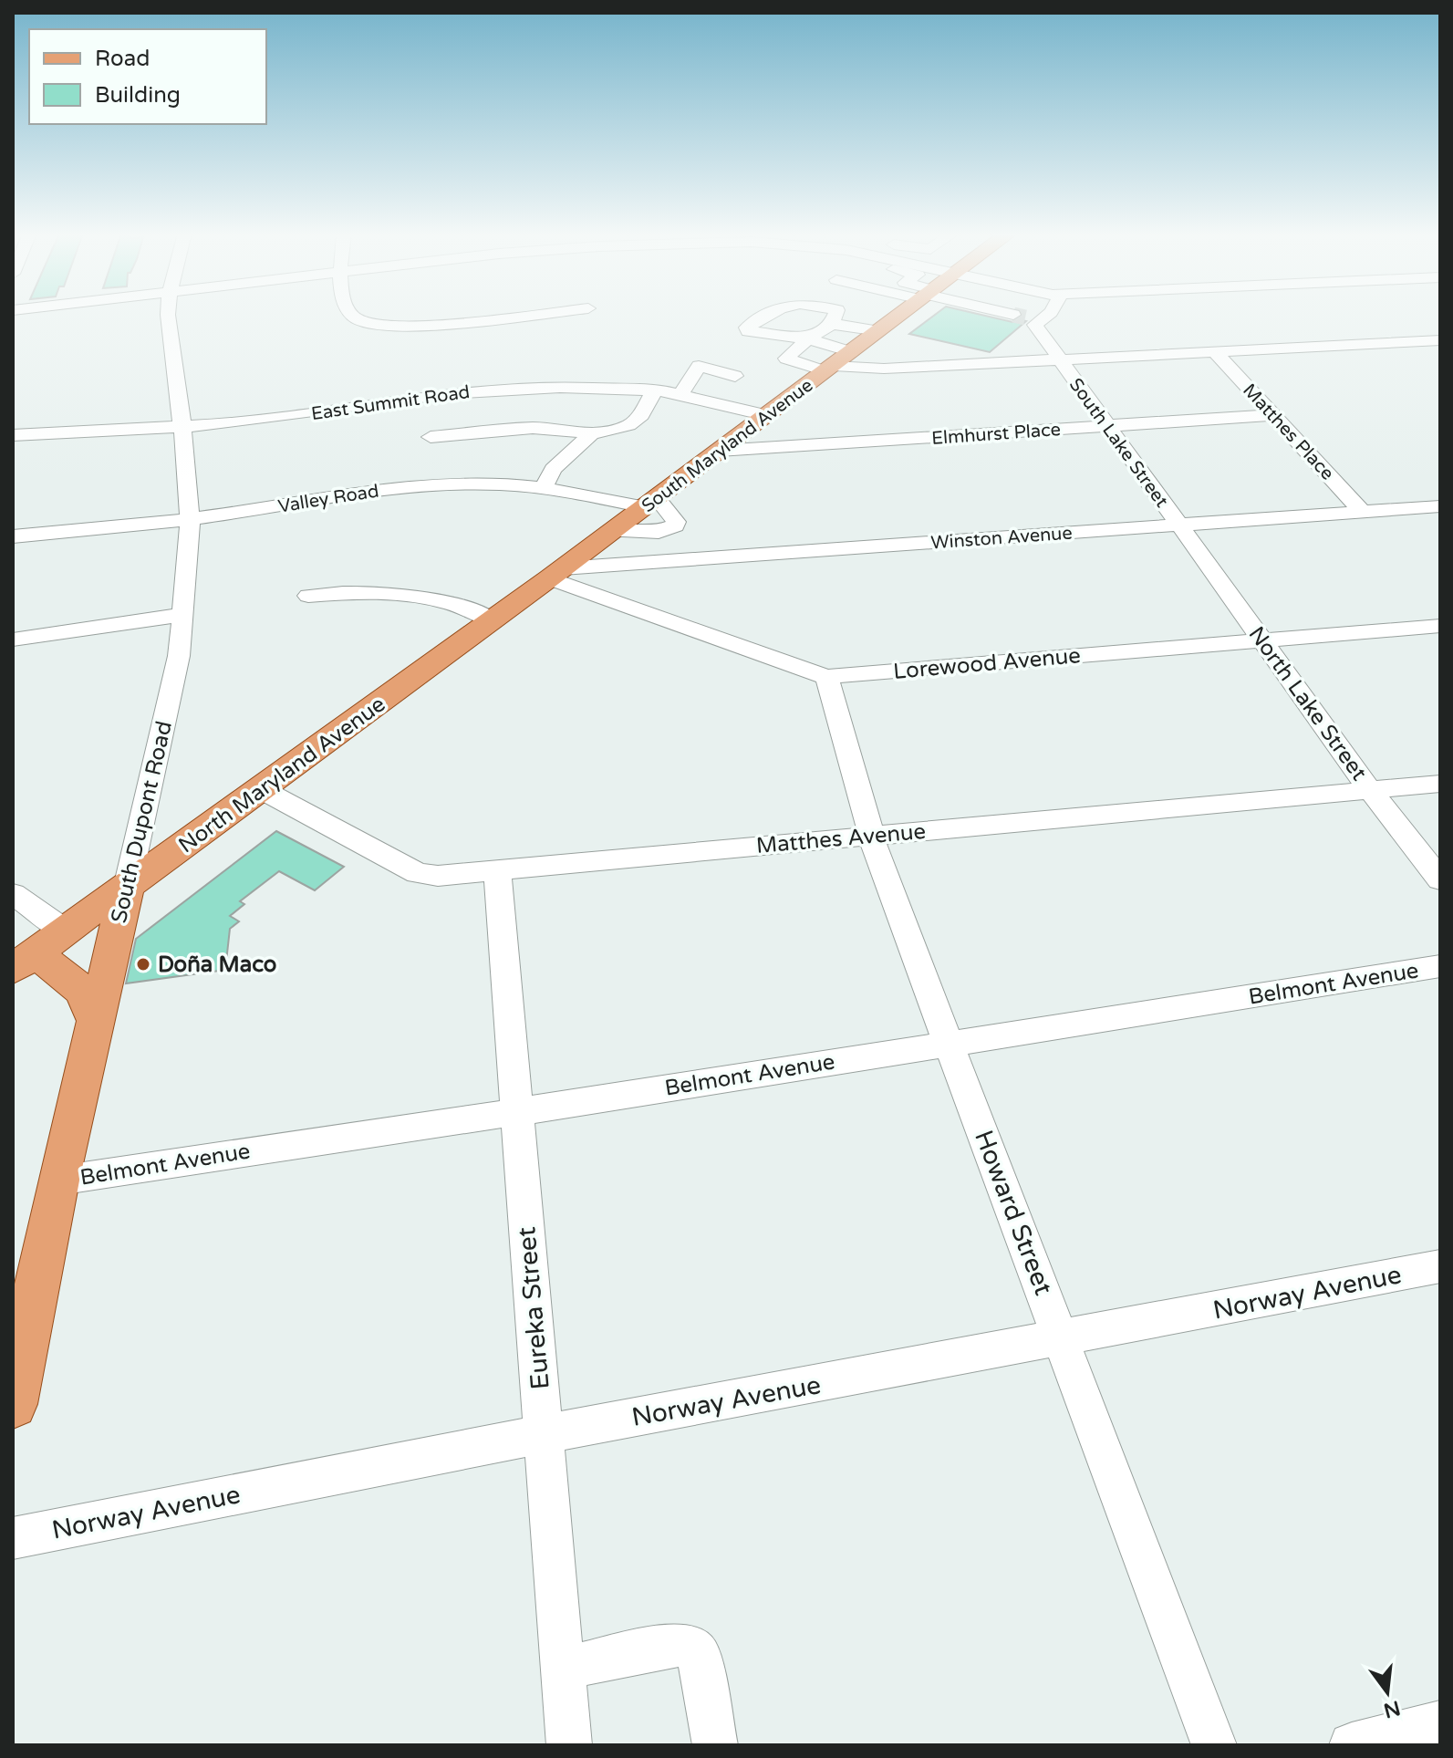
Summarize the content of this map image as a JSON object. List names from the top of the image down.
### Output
{
  "streets": {
    "main road": ["South Maryland Avenue", "North Maryland Avenue", "South Dupont Road"],
    "street": [
      "East Summit Road",
      "Matthes Place",
      "Elmhurst Place",
      "South Lake Street",
      "Valley Road",
      "Winston Avenue",
      "Lorewood Avenue",
      "North Lake Street",
      "Matthes Avenue",
      "Belmont Avenue",
      "Howard Street",
      "Norway Avenue",
      "Eureka Street"
    ]
  },
  "crossings": [
    ["East Summit Road", "South Maryland Avenue"],
    ["East Summit Road", "South Dupont Road"],
    ["Matthes Place", "Elmhurst Place"],
    ["Matthes Place", "Winston Avenue"],
    ["Elmhurst Place", "South Lake Street"],
    ["Elmhurst Place", "South Maryland Avenue"],
    ["South Lake Street", "Winston Avenue"],
    ["South Lake Street", "North Lake Street"],
    ["South Maryland Avenue", "Valley Road"],
    ["South Maryland Avenue", "Winston Avenue"],
    ["South Maryland Avenue", "Lorewood Avenue"],
    ["South Maryland Avenue", "North Maryland Avenue"],
    ["Valley Road", "South Dupont Road"],
    ["Winston Avenue", "Lorewood Avenue"],
    ["Winston Avenue", "North Lake Street"],
    ["Winston Avenue", "North Maryland Avenue"],
    ["Lorewood Avenue", "North Lake Street"],
    ["Lorewood Avenue", "North Maryland Avenue"],
    ["Lorewood Avenue", "Howard Street"],
    ["North Lake Street", "Matthes Avenue"],
    ["North Maryland Avenue", "South Dupont Road"],
    ["North Maryland Avenue", "Matthes Avenue"],
    ["South Dupont Road", "Belmont Avenue"],
    ["Matthes Avenue", "Howard Street"],
    ["Matthes Avenue", "Eureka Street"],
    ["Belmont Avenue", "Howard Street"],
    ["Belmont Avenue", "Eureka Street"],
    ["Howard Street", "Norway Avenue"],
    ["Norway Avenue", "Eureka Street"]
  ],
  "places": ["Doña Maco"],
  "legend": ["Road", "Building"],
  "north": "bottom"
}
